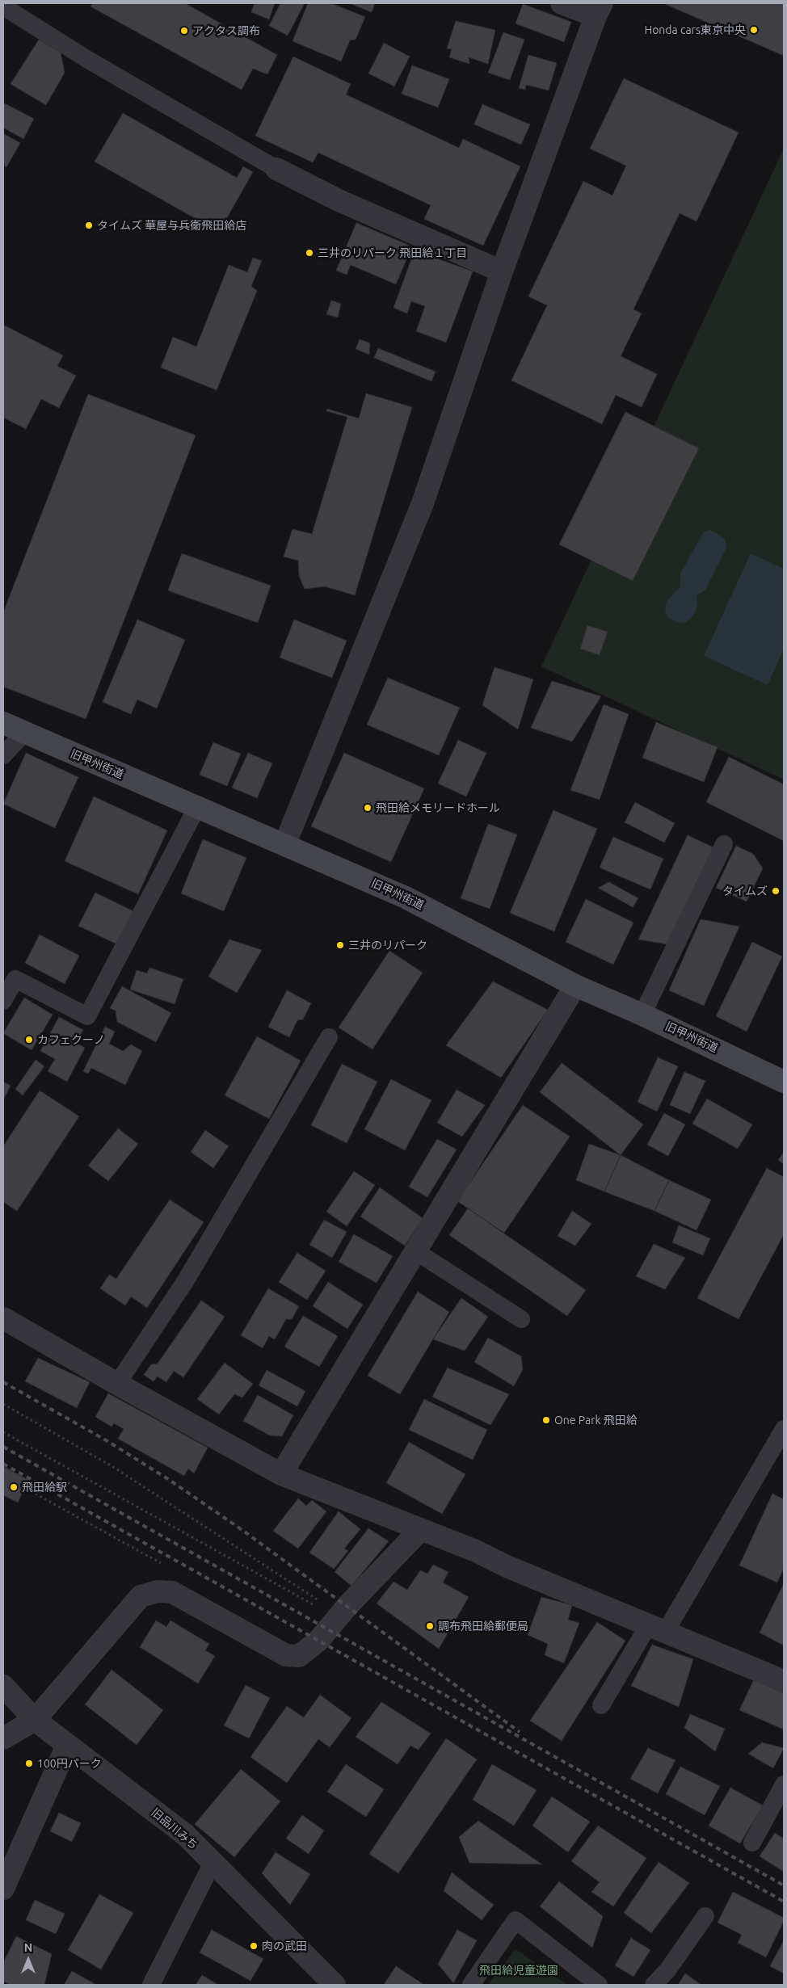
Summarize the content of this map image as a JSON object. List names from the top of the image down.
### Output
{
  "streets": {
    "main road": ["旧甲州街道"],
    "street": ["旧品川みち"]
  },
  "parks": ["飛田給児童遊園"],
  "places": [
    "Honda cars東京中央",
    "アクタス調布",
    "タイムズ 華屋与兵衛飛田給店",
    "三井のリパーク 飛田給１丁目",
    "飛田給メモリードホール",
    "タイムズ",
    "三井のリパーク",
    "カフェクーノ",
    "One Park 飛田給",
    "飛田給駅",
    "調布飛田給郵便局",
    "100円パーク",
    "肉の武田"
  ],
  "north": "top"
}
